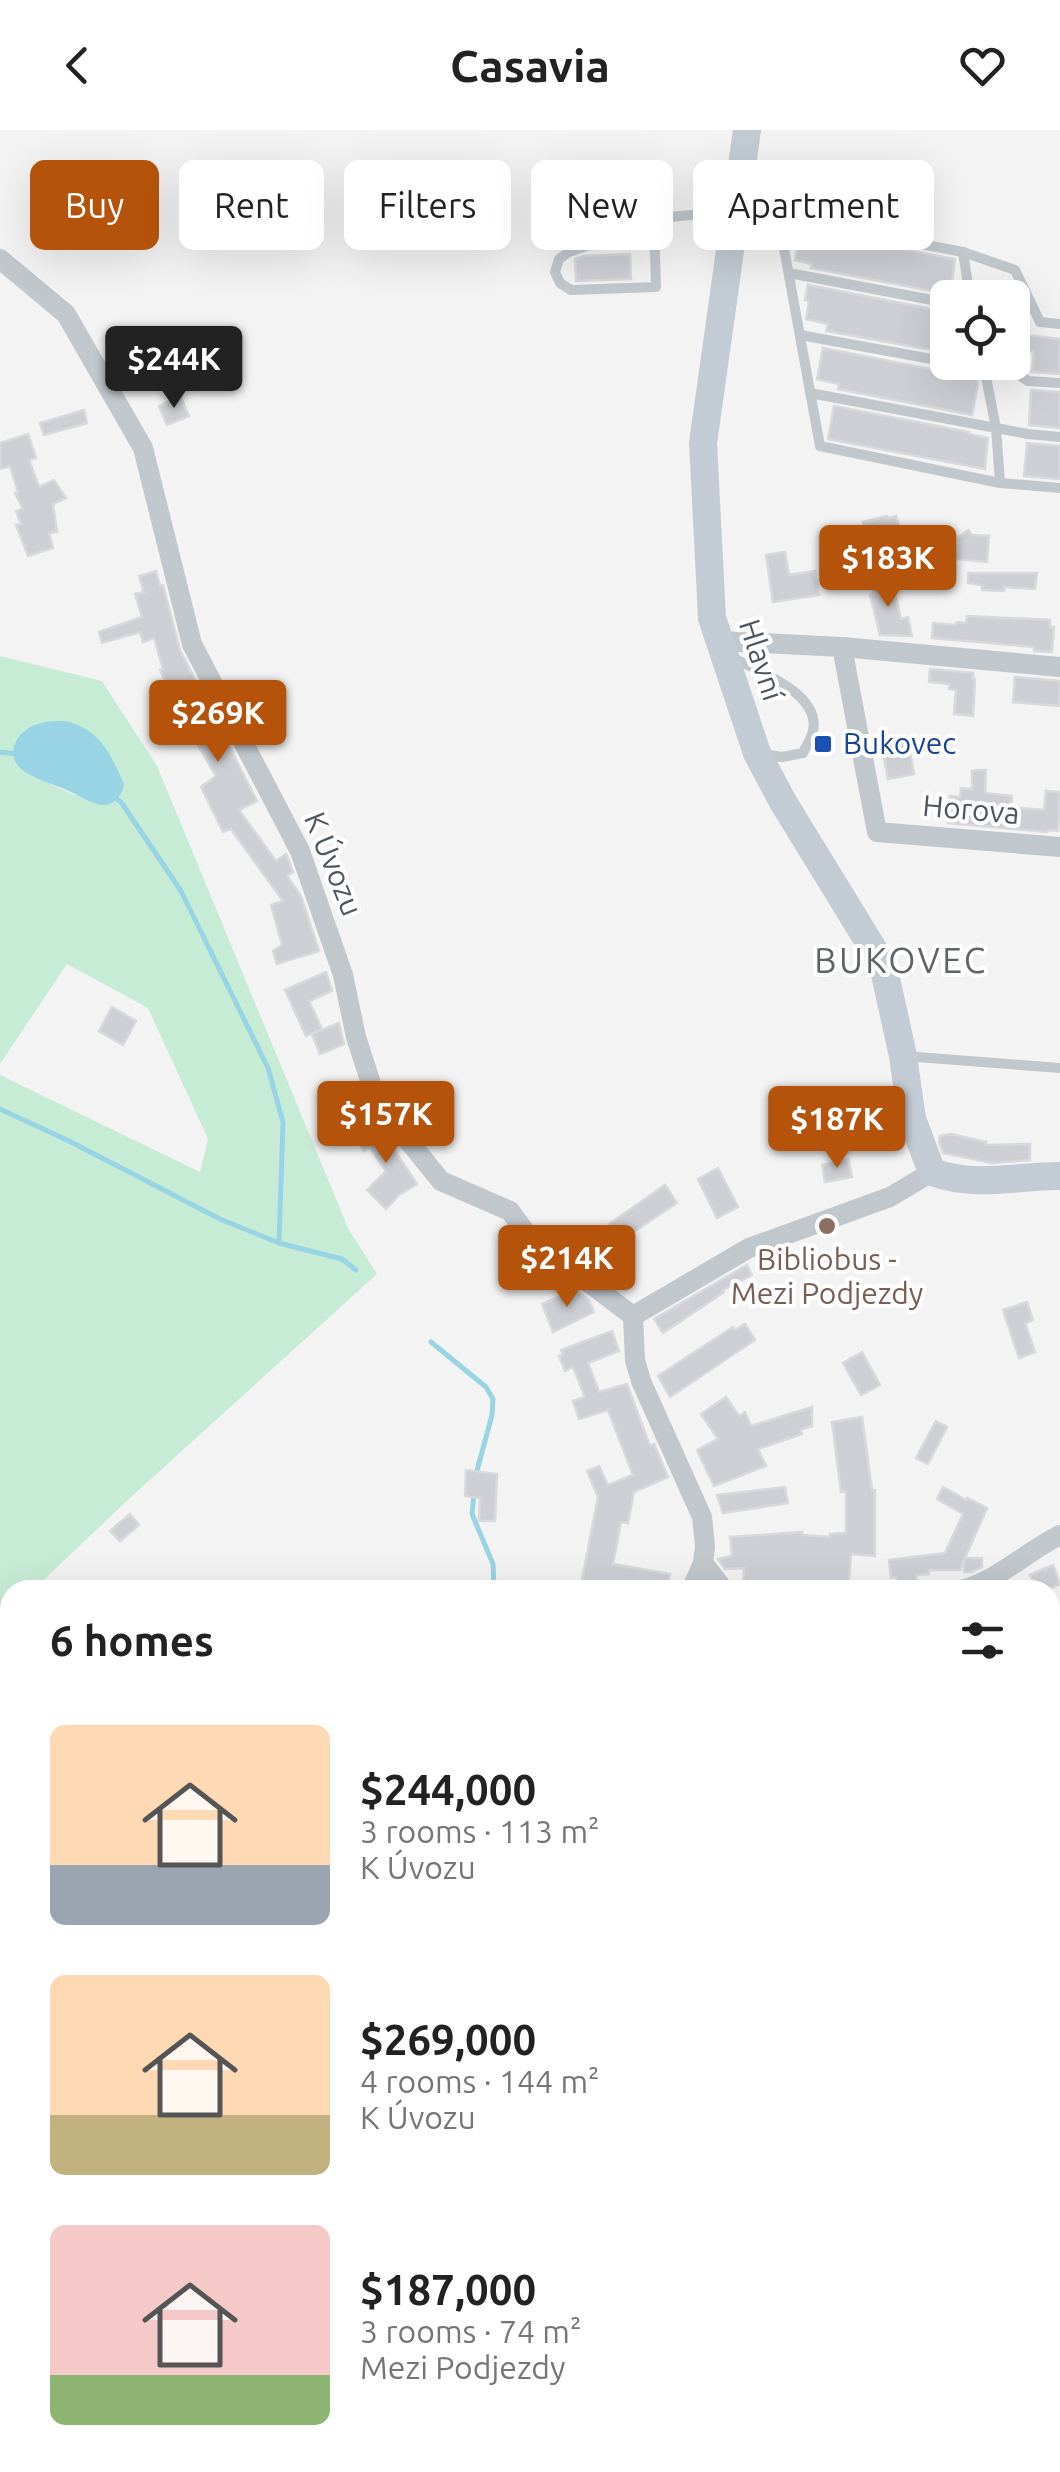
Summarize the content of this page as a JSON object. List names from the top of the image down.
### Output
{
  "streets": {
    "street": ["Hlavní", "Horova", "K Úvozu"]
  },
  "districts": ["BUKOVEC"],
  "places": {
    "transit": ["Bukovec"],
    "other": ["Bibliobus - Mezi Podjezdy"]
  },
  "page": {
    "header": "Casavia",
    "chip": [
      "Buy",
      "Rent",
      "Filters",
      "New",
      "Apartment"
    ],
    "price": [
      "$244K",
      "$183K",
      "$269K",
      "$157K",
      "$187K",
      "$214K"
    ],
    "heading": "6 homes",
    "list": [
      {
        "name": "$244,000",
        "note": "3 rooms · 113 m² · K Úvozu"
      },
      {
        "name": "$269,000",
        "note": "4 rooms · 144 m² · K Úvozu"
      },
      {
        "name": "$187,000",
        "note": "3 rooms · 74 m² · Mezi Podjezdy"
      }
    ]
  }
}
